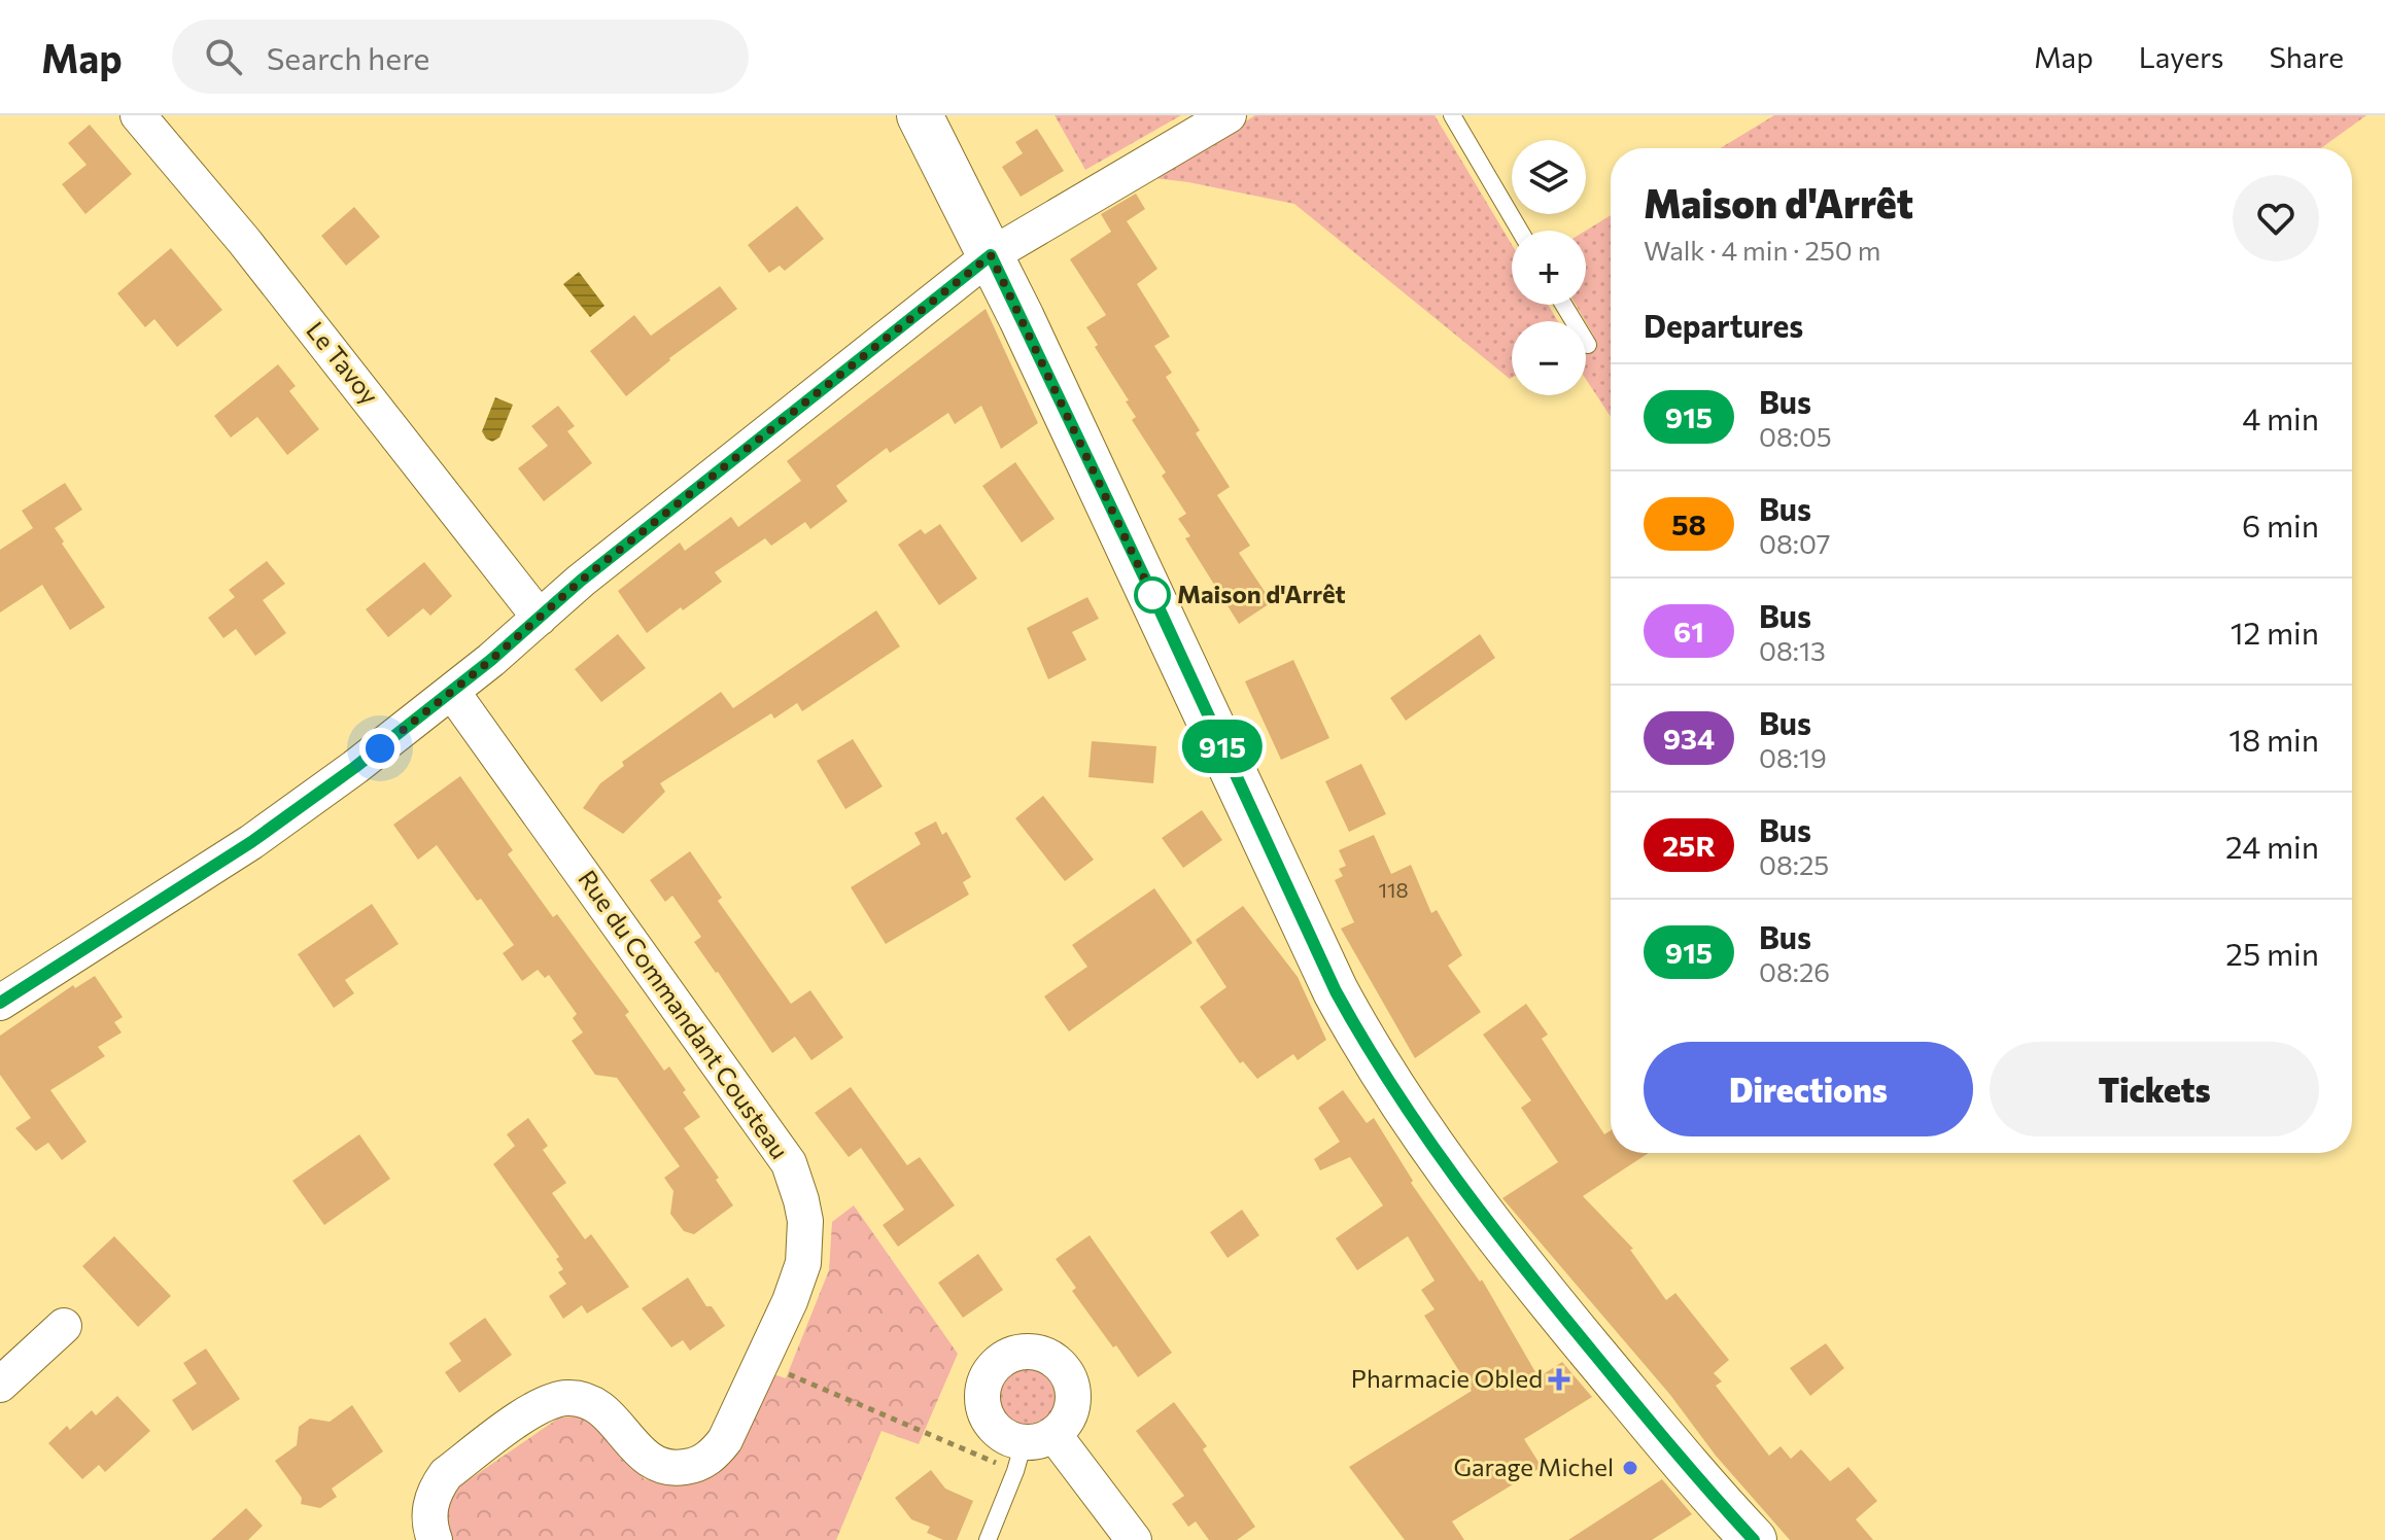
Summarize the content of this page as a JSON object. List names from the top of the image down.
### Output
{
  "streets": {
    "street": ["Le Tavoy", "Rue du Commandant Cousteau"]
  },
  "places": {
    "other": ["Maison d'Arrêt", "Garage Michel"],
    "health": ["Pharmacie Obled"]
  },
  "lines": ["bus line 915"],
  "house_numbers": ["118"],
  "page": {
    "header": "Map",
    "search": "Search here",
    "nav": ["Map", "Layers", "Share"],
    "on_map": "915",
    "map_buttons": ["+", "−"],
    "heading": [
      ["Maison d'Arrêt", "Walk · 4 min · 250 m"],
      "Departures"
    ],
    "list": [
      {
        "mark": "915",
        "name": "Bus",
        "note": "08:05",
        "value": "4 min"
      },
      {
        "mark": "58",
        "name": "Bus",
        "note": "08:07",
        "value": "6 min"
      },
      {
        "mark": "61",
        "name": "Bus",
        "note": "08:13",
        "value": "12 min"
      },
      {
        "mark": "934",
        "name": "Bus",
        "note": "08:19",
        "value": "18 min"
      },
      {
        "mark": "25R",
        "name": "Bus",
        "note": "08:25",
        "value": "24 min"
      },
      {
        "mark": "915",
        "name": "Bus",
        "note": "08:26",
        "value": "25 min"
      }
    ],
    "buttons": ["Directions", "Tickets"]
  }
}
